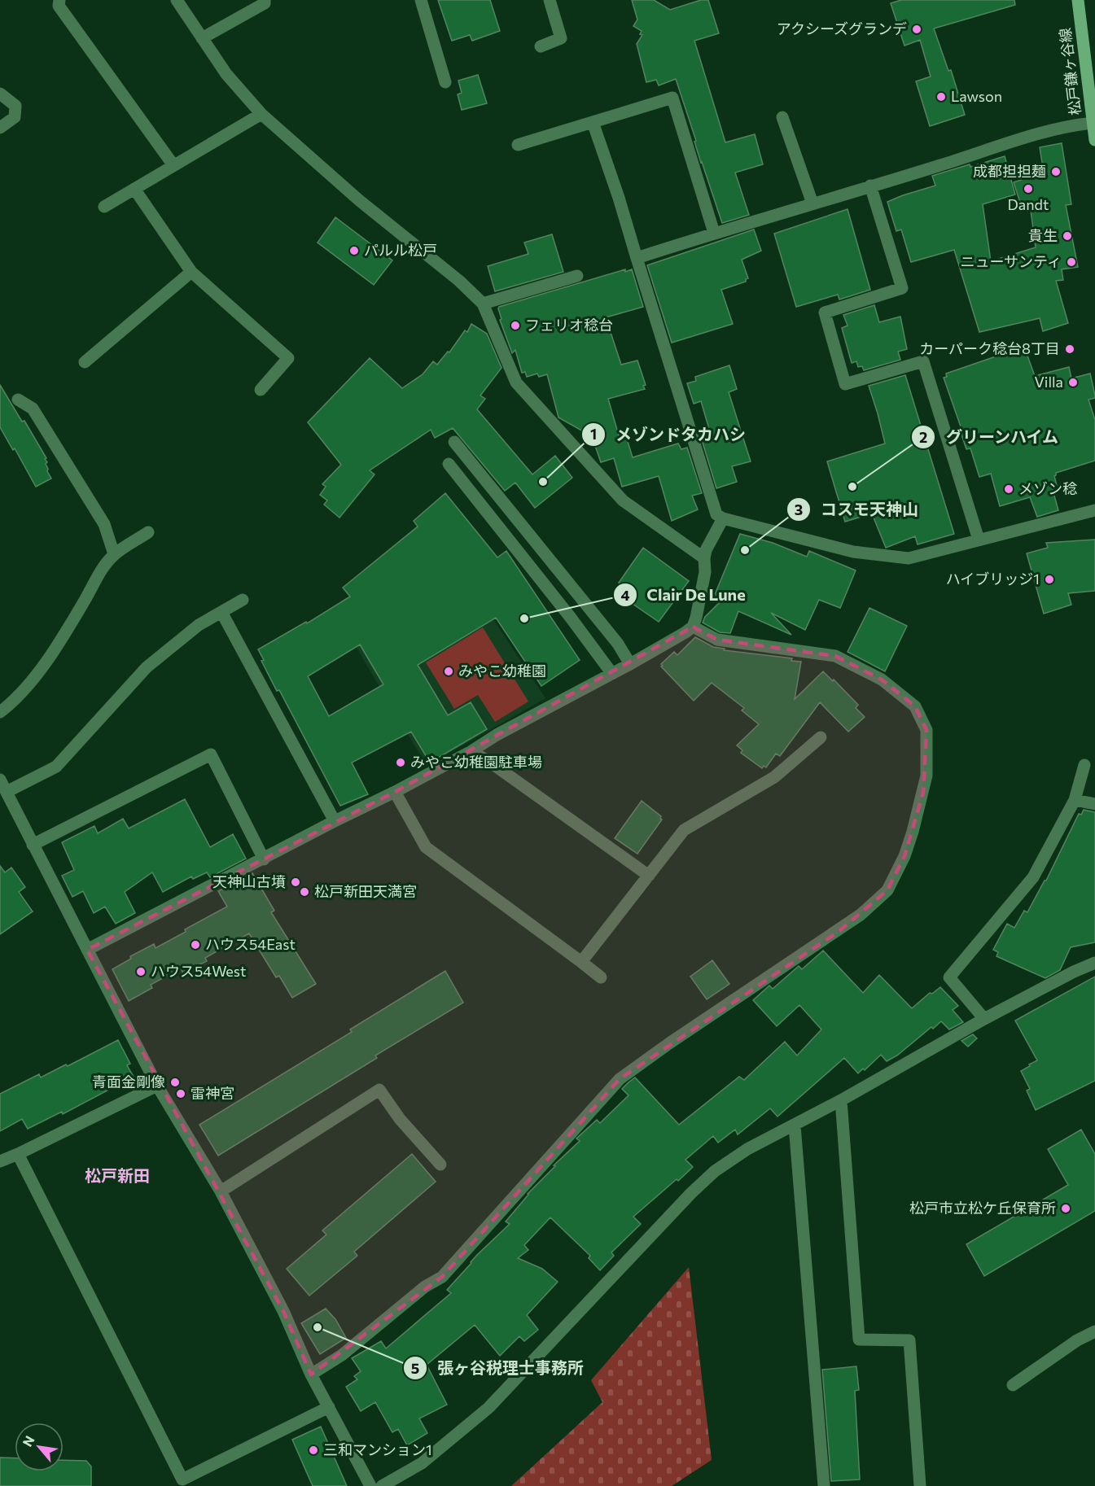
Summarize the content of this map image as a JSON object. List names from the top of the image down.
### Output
{
  "streets": {
    "main road": ["松戸鎌ヶ谷線"]
  },
  "districts": ["松戸新田"],
  "places": [
    "アクシーズグランデ",
    "Lawson",
    "成都担担麺",
    "Dandt",
    "貴生",
    "パルル松戸",
    "ニューサンティ",
    "フェリオ稔台",
    "カーパーク稔台8丁目",
    "Villa",
    "メゾンドタカハシ",
    "グリーンハイム",
    "メゾン稔",
    "コスモ天神山",
    "ハイブリッジ1",
    "Clair De Lune",
    "みやこ幼稚園",
    "みやこ幼稚園駐車場",
    "天神山古墳",
    "松戸新田天満宮",
    "ハウス54East",
    "ハウス54West",
    "青面金剛像",
    "雷神宮",
    "松戸市立松ケ丘保育所",
    "張ヶ谷税理士事務所",
    "三和マンション1"
  ],
  "north": "top left"
}
